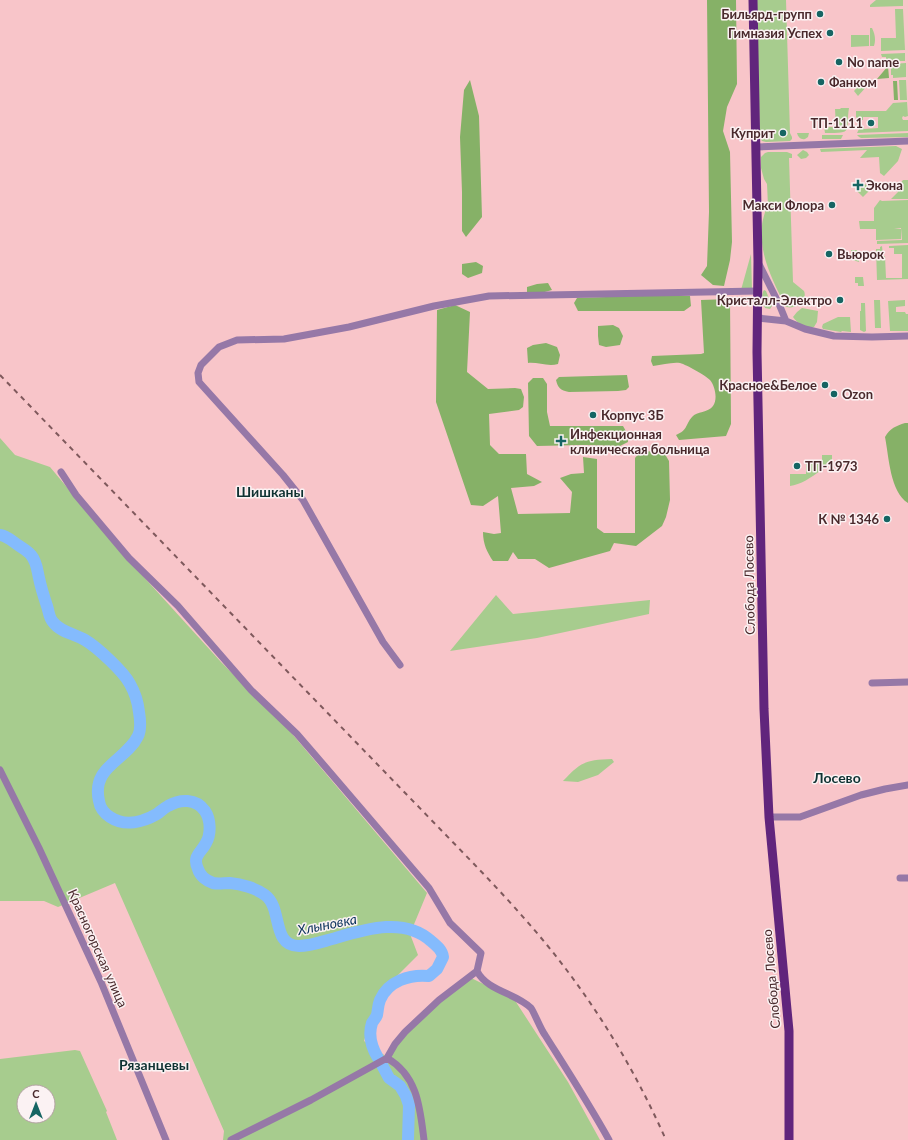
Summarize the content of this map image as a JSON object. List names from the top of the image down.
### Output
{
  "streets": {
    "main road": ["Слобода Лосево"],
    "street": ["Красногорская улица"]
  },
  "districts": ["Шишканы", "Лосево", "Рязанцевы"],
  "water": ["Хлыновка"],
  "places": {
    "other": [
      "Бильярд-групп",
      "Гимназия Успех",
      "No name",
      "Фанком",
      "ТП-1111",
      "Куприт",
      "Макси Флора",
      "Вьюрок",
      "Кристалл-Электро",
      "Красное&Белое",
      "Ozon",
      "Корпус 3Б",
      "ТП-1973",
      "К № 1346"
    ],
    "health": ["Экона", "Инфекционная клиническая больница"]
  },
  "north": "top"
}
